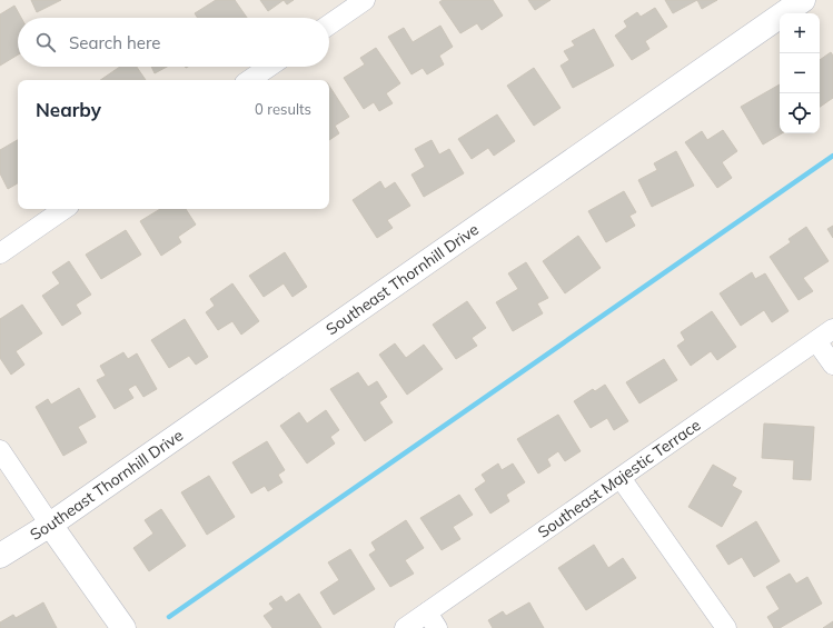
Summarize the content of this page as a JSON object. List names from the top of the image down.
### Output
{
  "streets": {
    "street": ["Southeast Thornhill Drive", "Southeast Majestic Terrace"]
  },
  "page": {
    "map_buttons": ["+", "−"],
    "search": "Search here",
    "heading": ["Nearby", "0 results"]
  }
}
